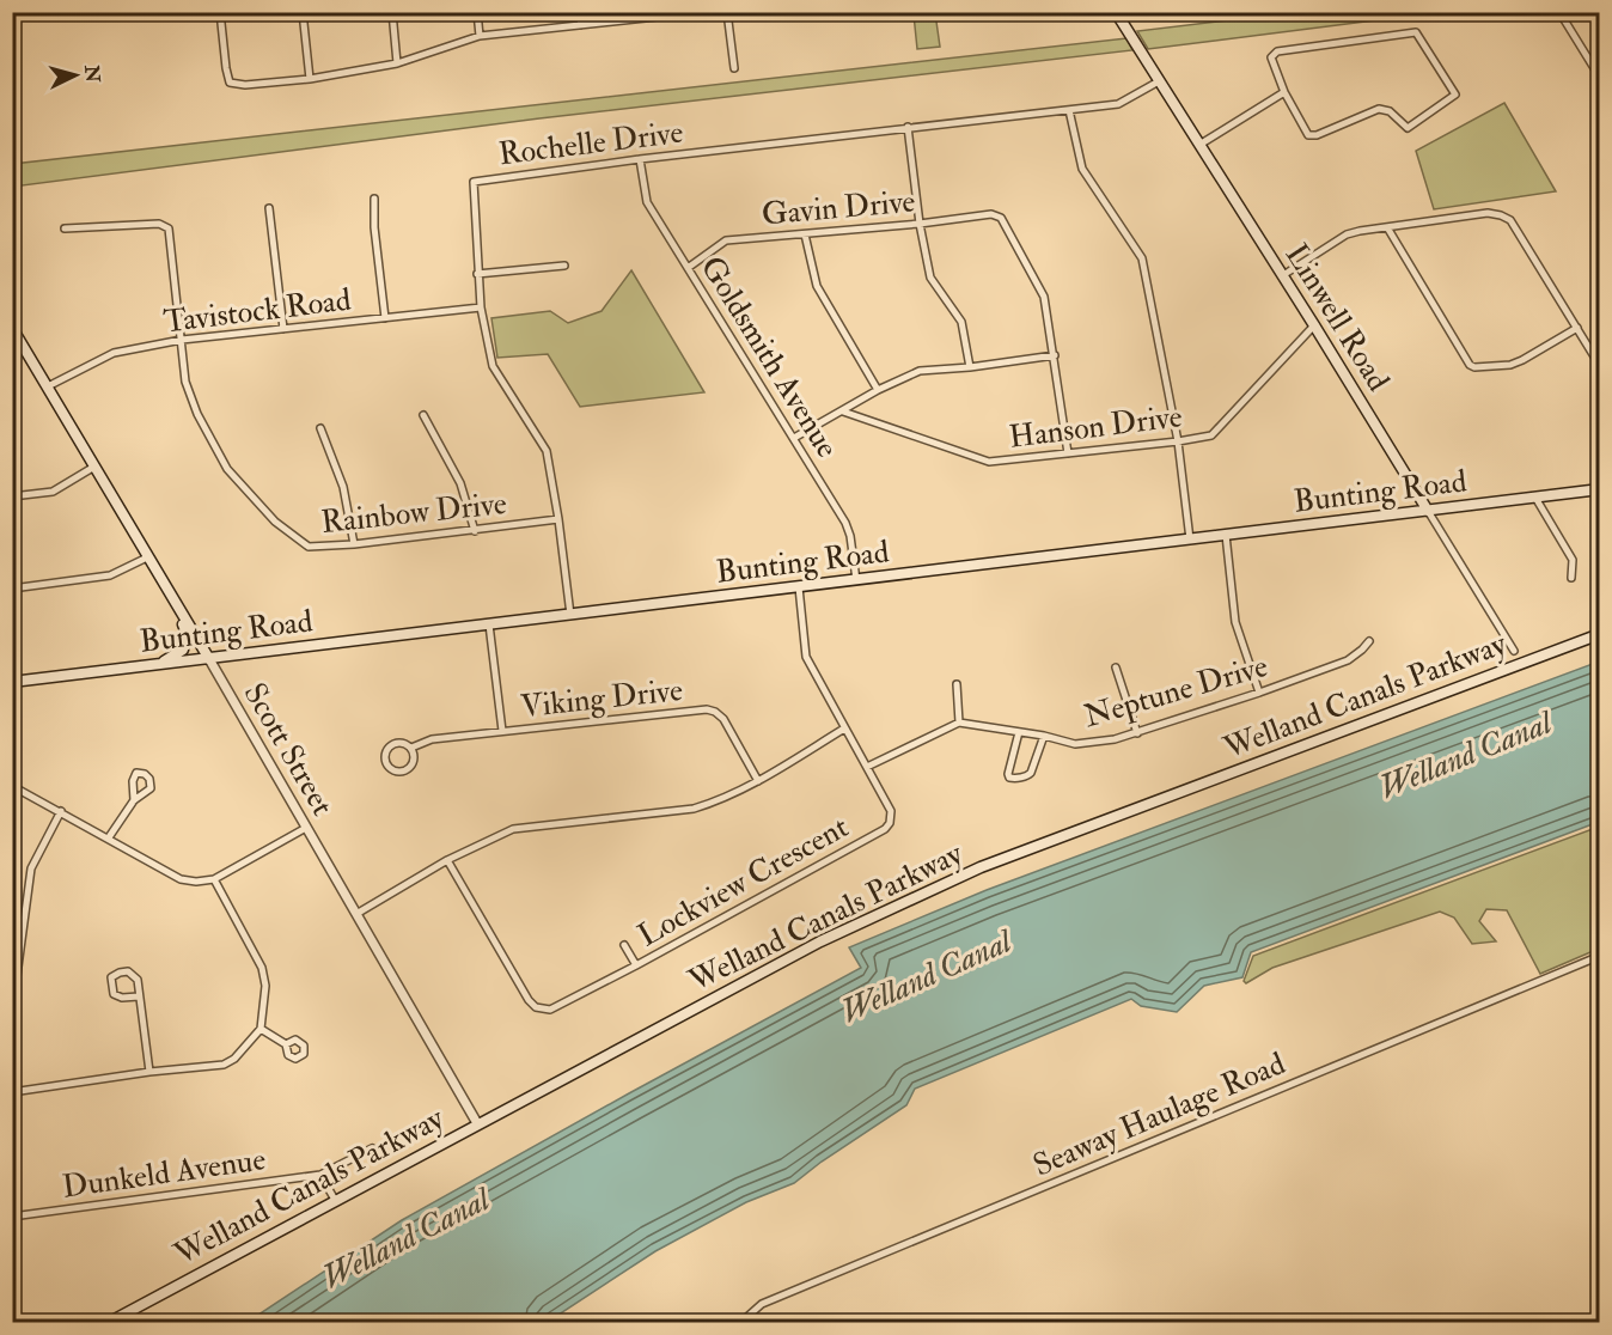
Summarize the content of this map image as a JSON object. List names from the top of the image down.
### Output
{
  "streets": {
    "main road": [
      "Linwell Road",
      "Bunting Road",
      "Welland Canals Parkway",
      "Scott Street"
    ],
    "street": [
      "Rochelle Drive",
      "Gavin Drive",
      "Tavistock Road",
      "Goldsmith Avenue",
      "Hanson Drive",
      "Rainbow Drive",
      "Neptune Drive",
      "Viking Drive",
      "Lockview Crescent",
      "Seaway Haulage Road",
      "Dunkeld Avenue"
    ]
  },
  "crossings": [
    ["Rochelle Drive", "Tavistock Road"],
    ["Rochelle Drive", "Linwell Road"],
    ["Rochelle Drive", "Goldsmith Avenue"],
    ["Rochelle Drive", "Bunting Road"],
    ["Rochelle Drive", "Rainbow Drive"],
    ["Gavin Drive", "Goldsmith Avenue"],
    ["Tavistock Road", "Rainbow Drive"],
    ["Tavistock Road", "Scott Street"],
    ["Linwell Road", "Hanson Drive"],
    ["Linwell Road", "Bunting Road"],
    ["Goldsmith Avenue", "Bunting Road"],
    ["Bunting Road", "Scott Street"],
    ["Bunting Road", "Lockview Crescent"],
    ["Welland Canals Parkway", "Scott Street"]
  ],
  "water": ["Welland Canal"],
  "north": "right"
}
